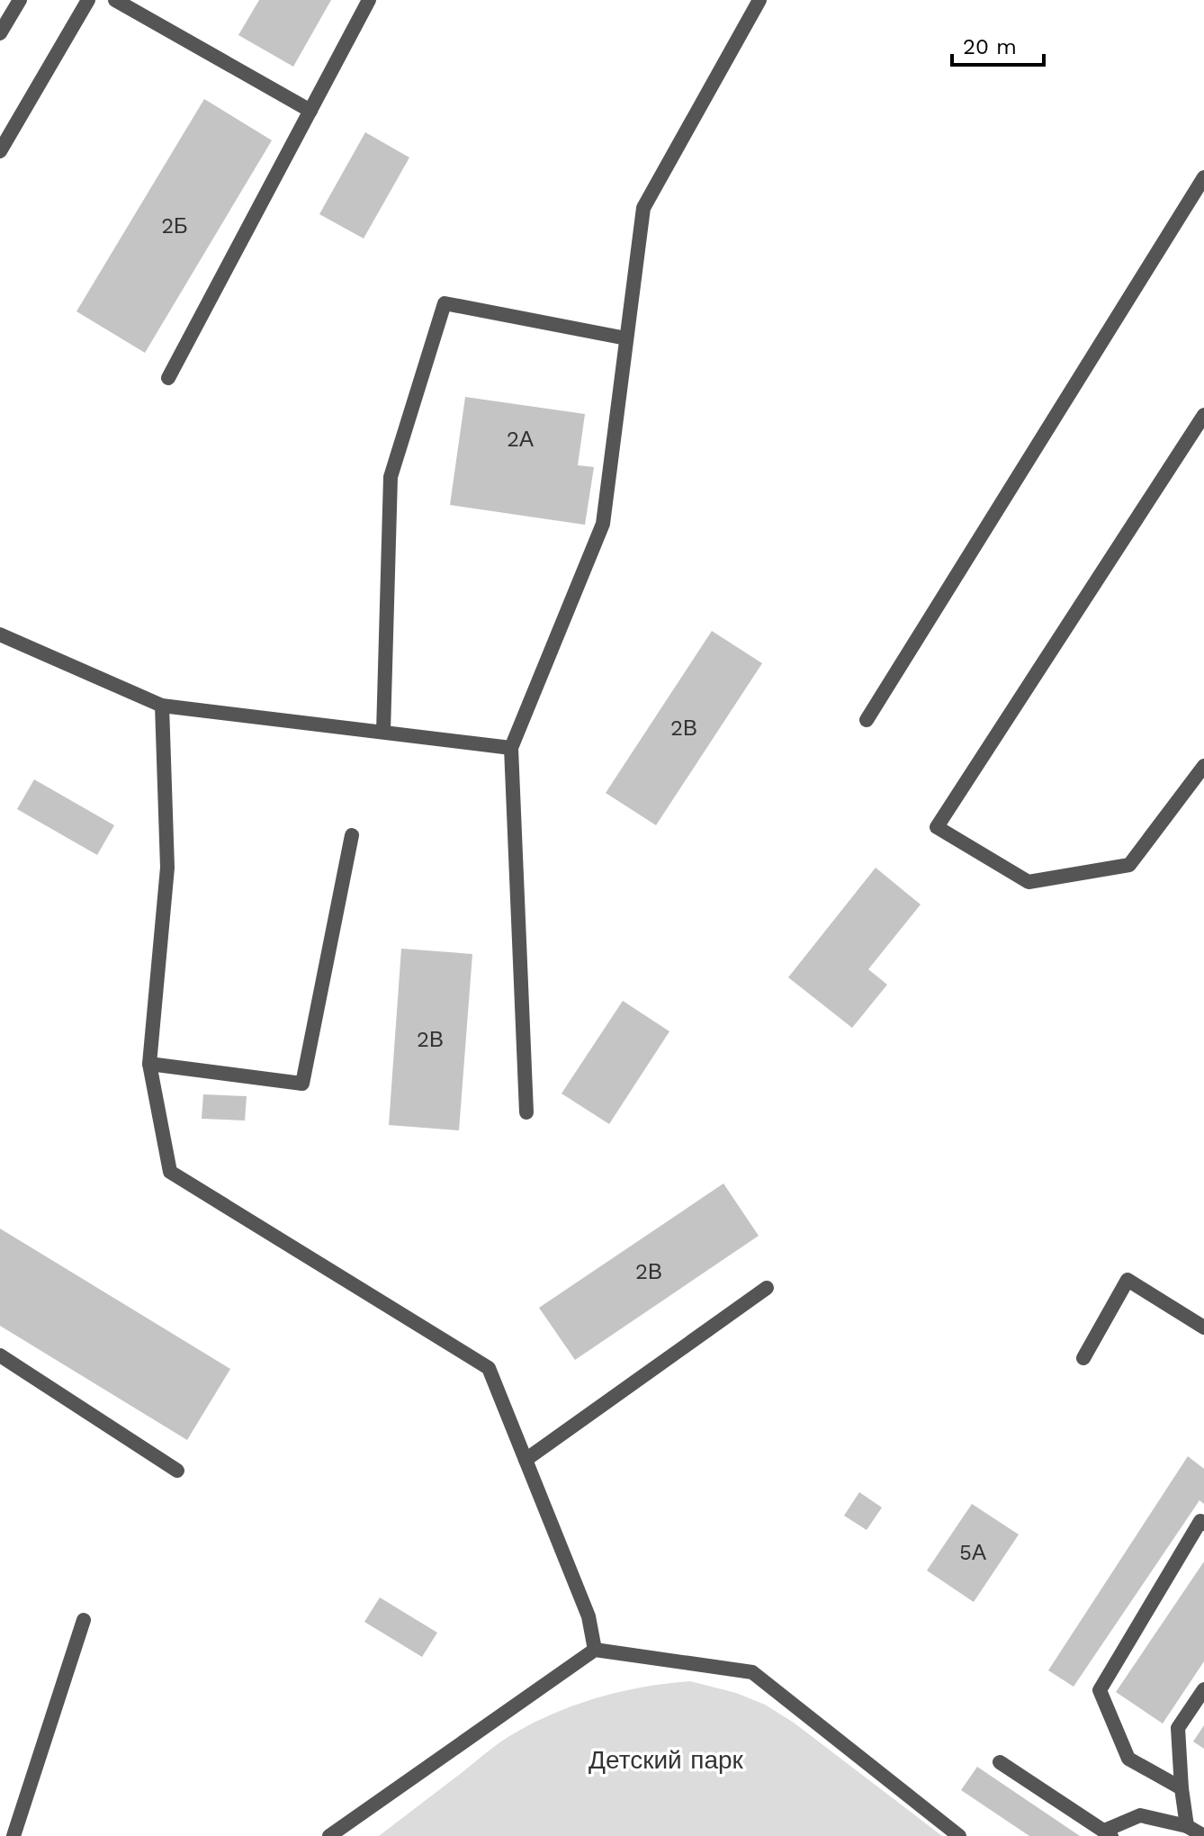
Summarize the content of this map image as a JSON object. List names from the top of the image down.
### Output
{
  "parks": ["Детский парк"],
  "house_numbers": [
    "2Б",
    "2А",
    "2В",
    "2В",
    "2В",
    "5А"
  ],
  "scale_bar": "20 m"
}
